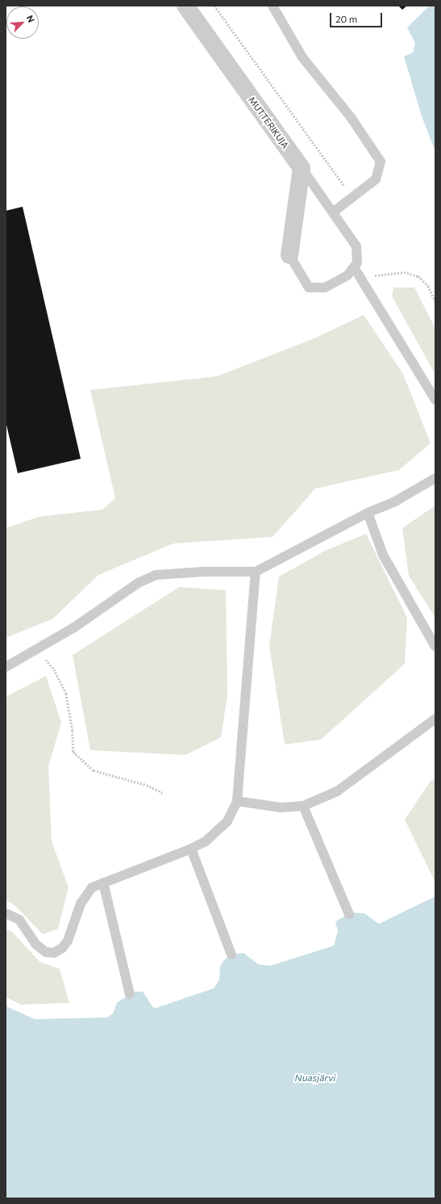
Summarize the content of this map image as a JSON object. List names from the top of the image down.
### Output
{
  "streets": {
    "street": ["MUTTERIKUJA"]
  },
  "water": ["Nuasjärvi"],
  "scale_bar": "20 m",
  "north": "top right"
}
